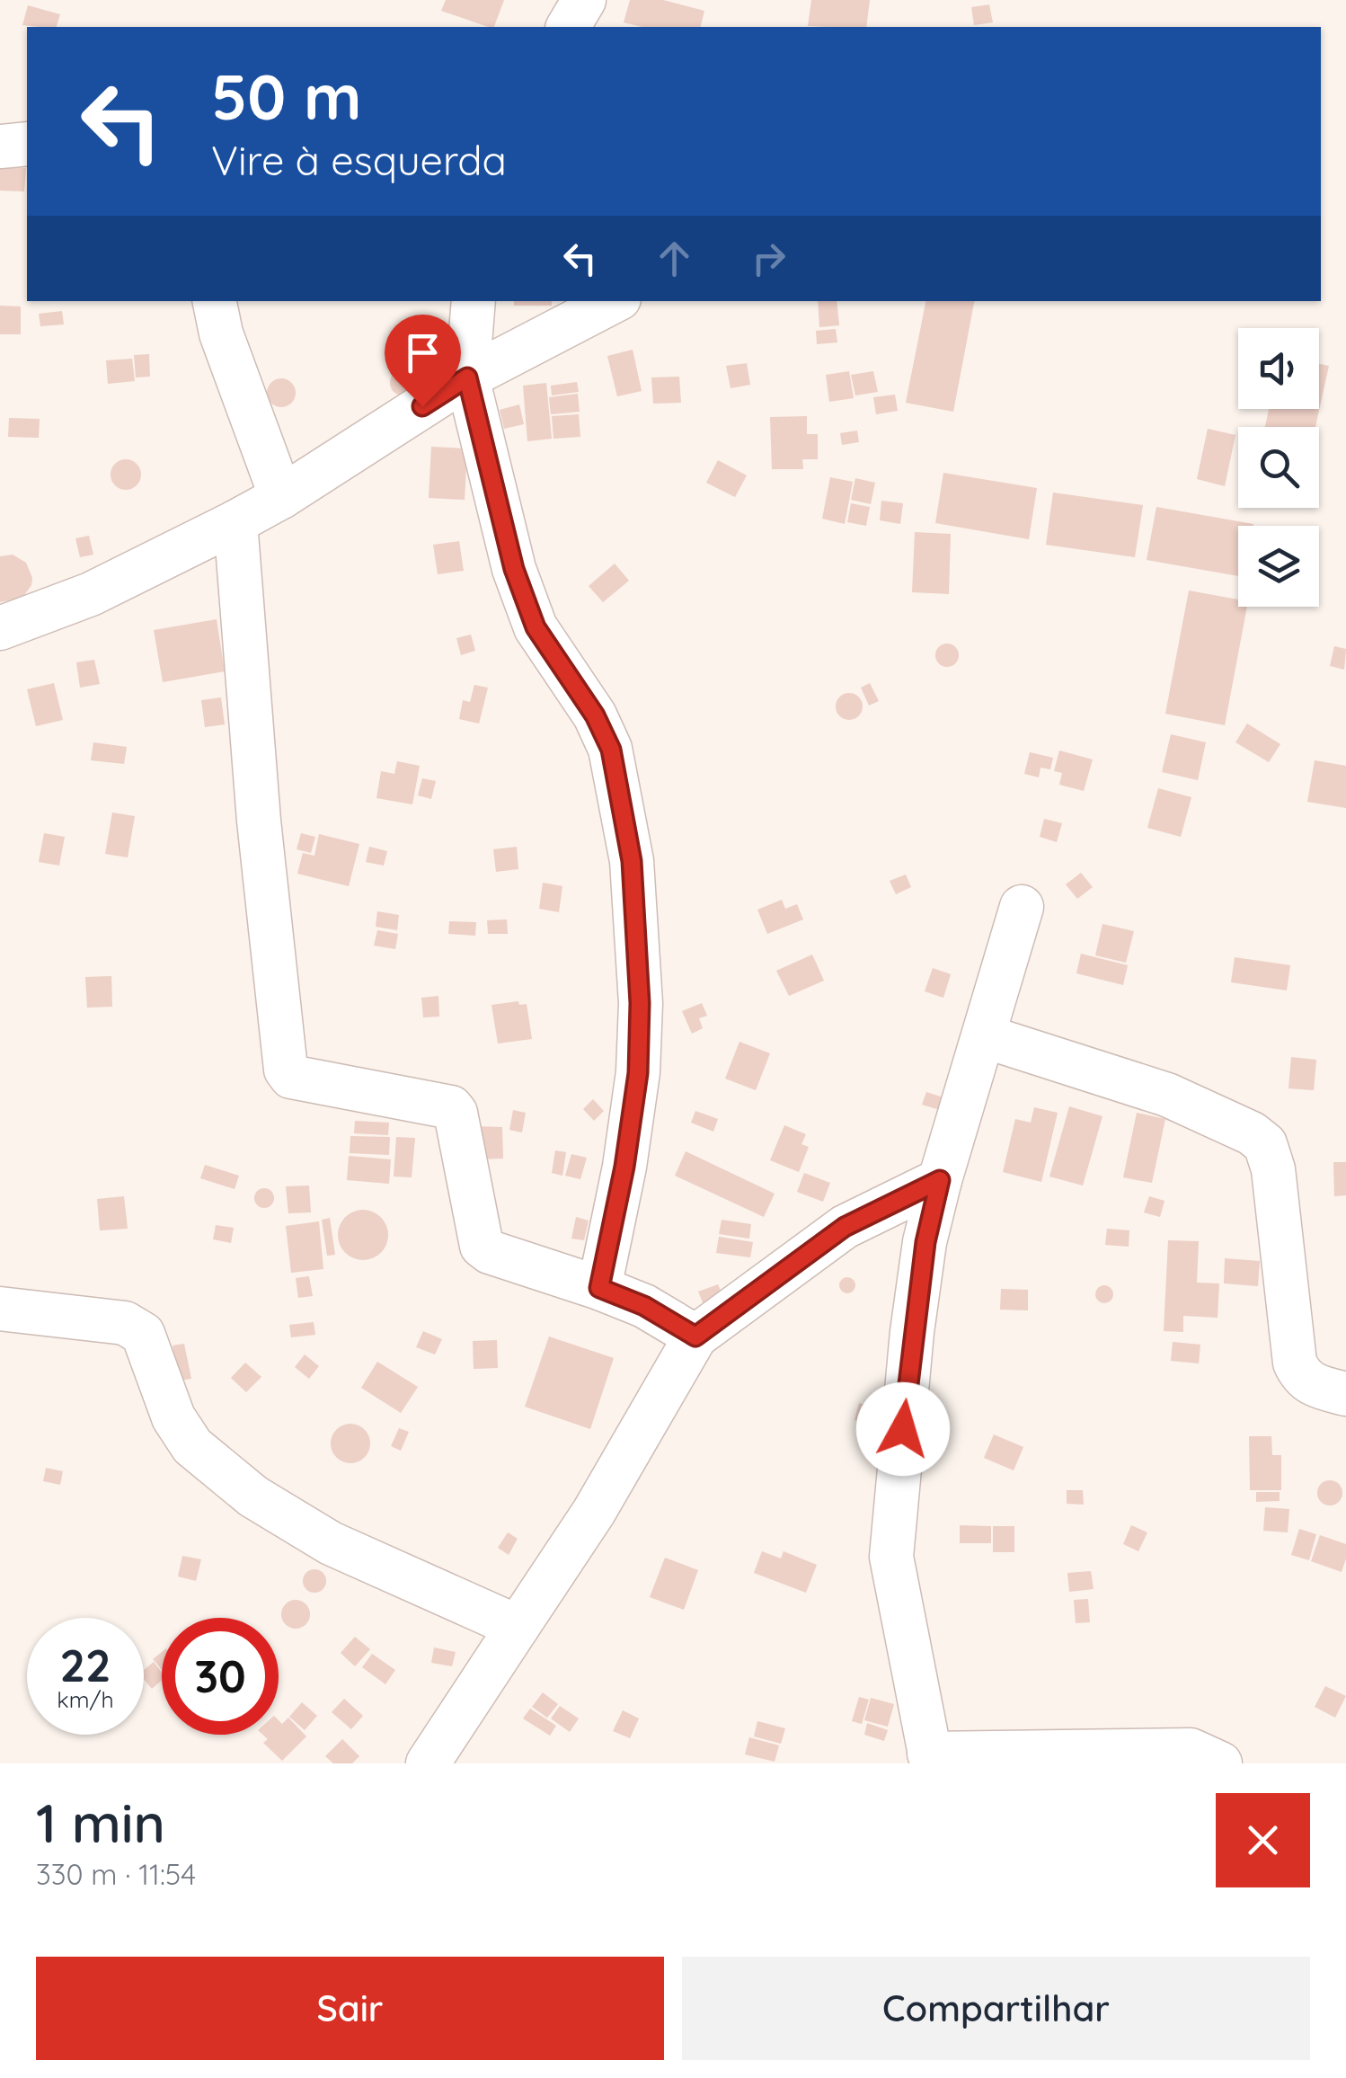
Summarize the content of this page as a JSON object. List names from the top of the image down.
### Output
{
  "page": {
    "turn": ["50 m", "Vire à esquerda"],
    "speed": "22 km/h",
    "limit": "30",
    "heading": ["1 min", "330 m · 11:54"],
    "buttons": ["Sair", "Compartilhar"]
  }
}
